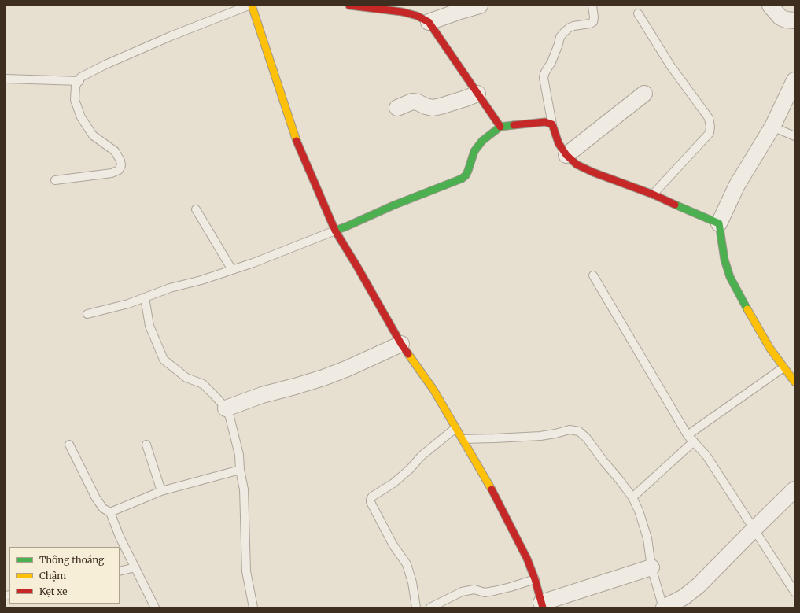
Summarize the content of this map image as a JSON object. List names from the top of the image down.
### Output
{
  "legend": ["Thông thoáng", "Chậm", "Kẹt xe"]
}
